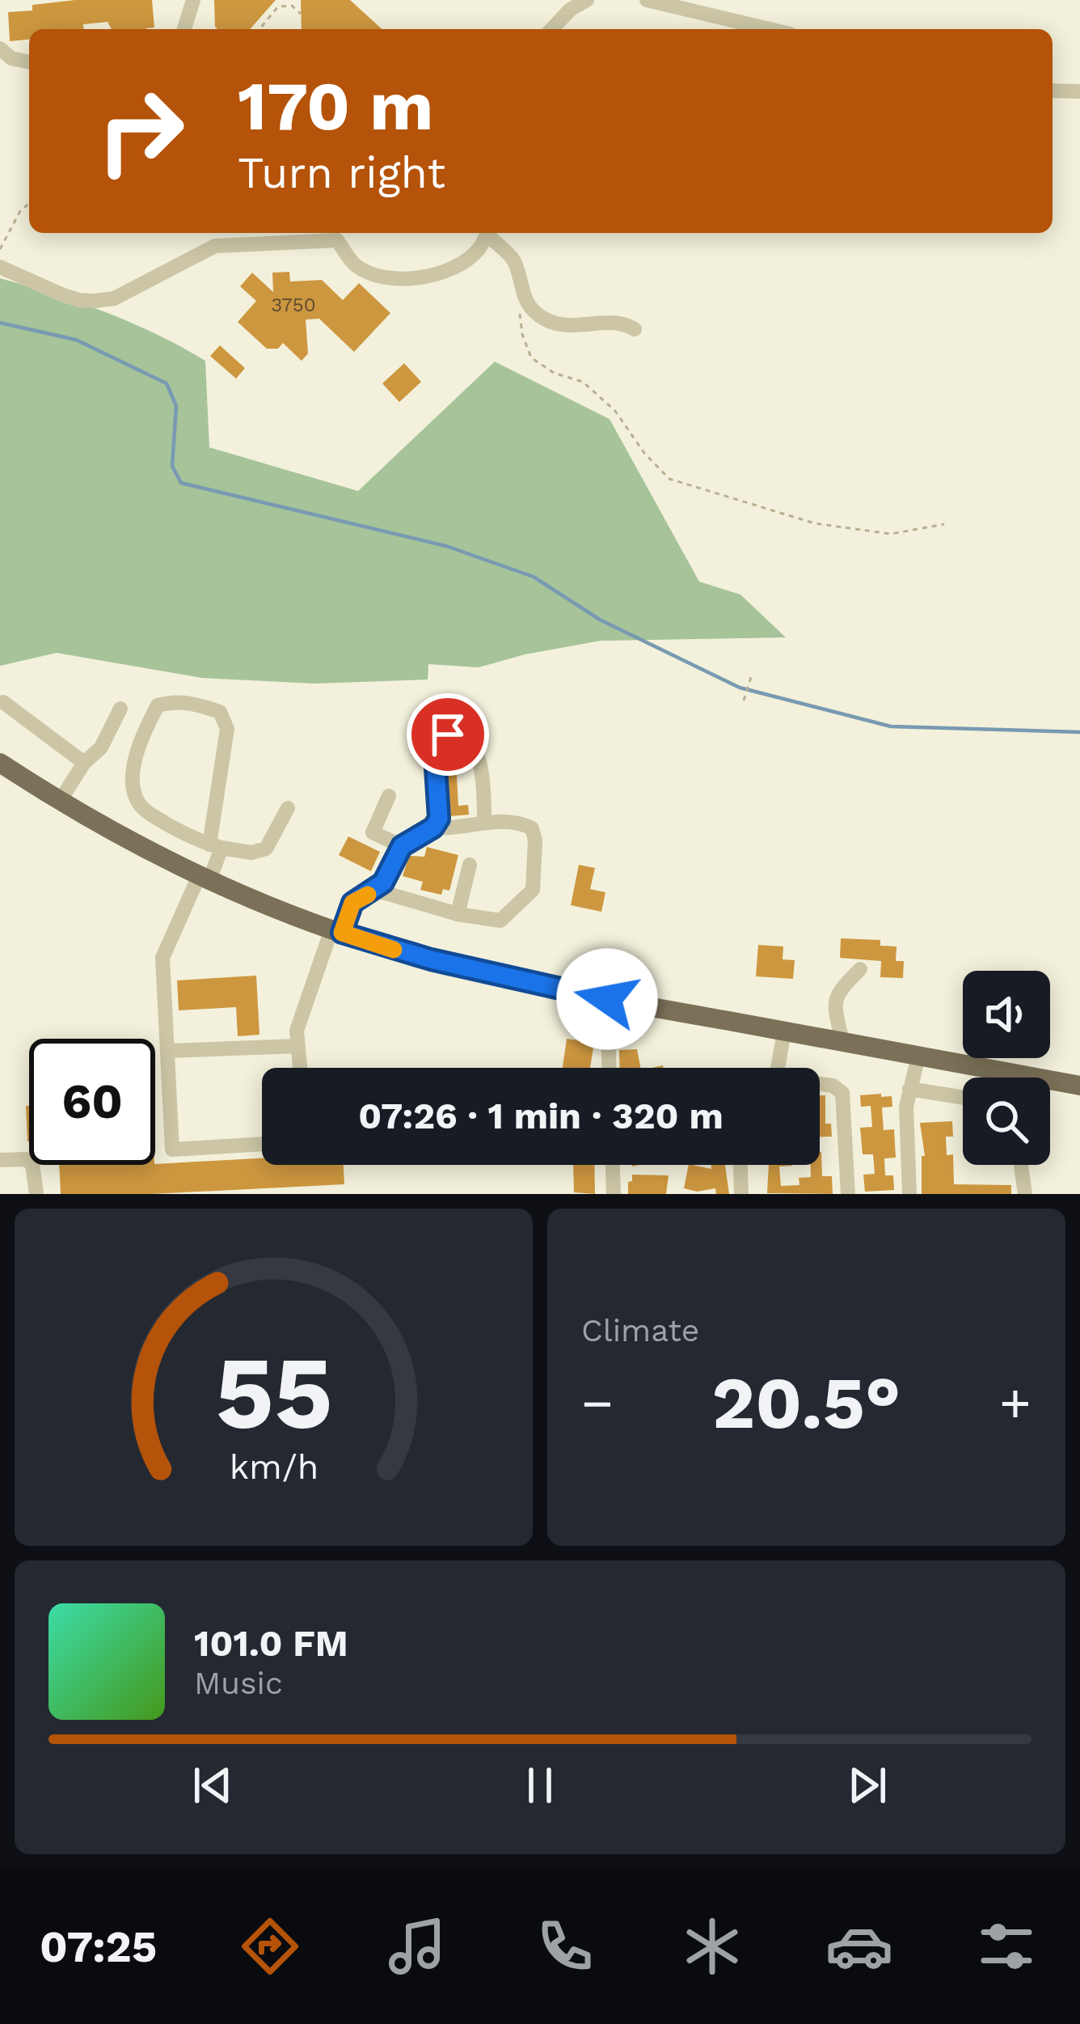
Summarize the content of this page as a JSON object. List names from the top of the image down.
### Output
{
  "house_numbers": ["3750"],
  "page": {
    "turn": ["170 m", "Turn right"],
    "limit": "60",
    "trip": "07:26 · 1 min · 320 m",
    "tile": "Climate",
    "heat": ["−", "20.5°", "+"],
    "song": ["101.0 FM", "Music"],
    "tabs": "07:25",
    "gauge": ["55", "km/h"]
  }
}
